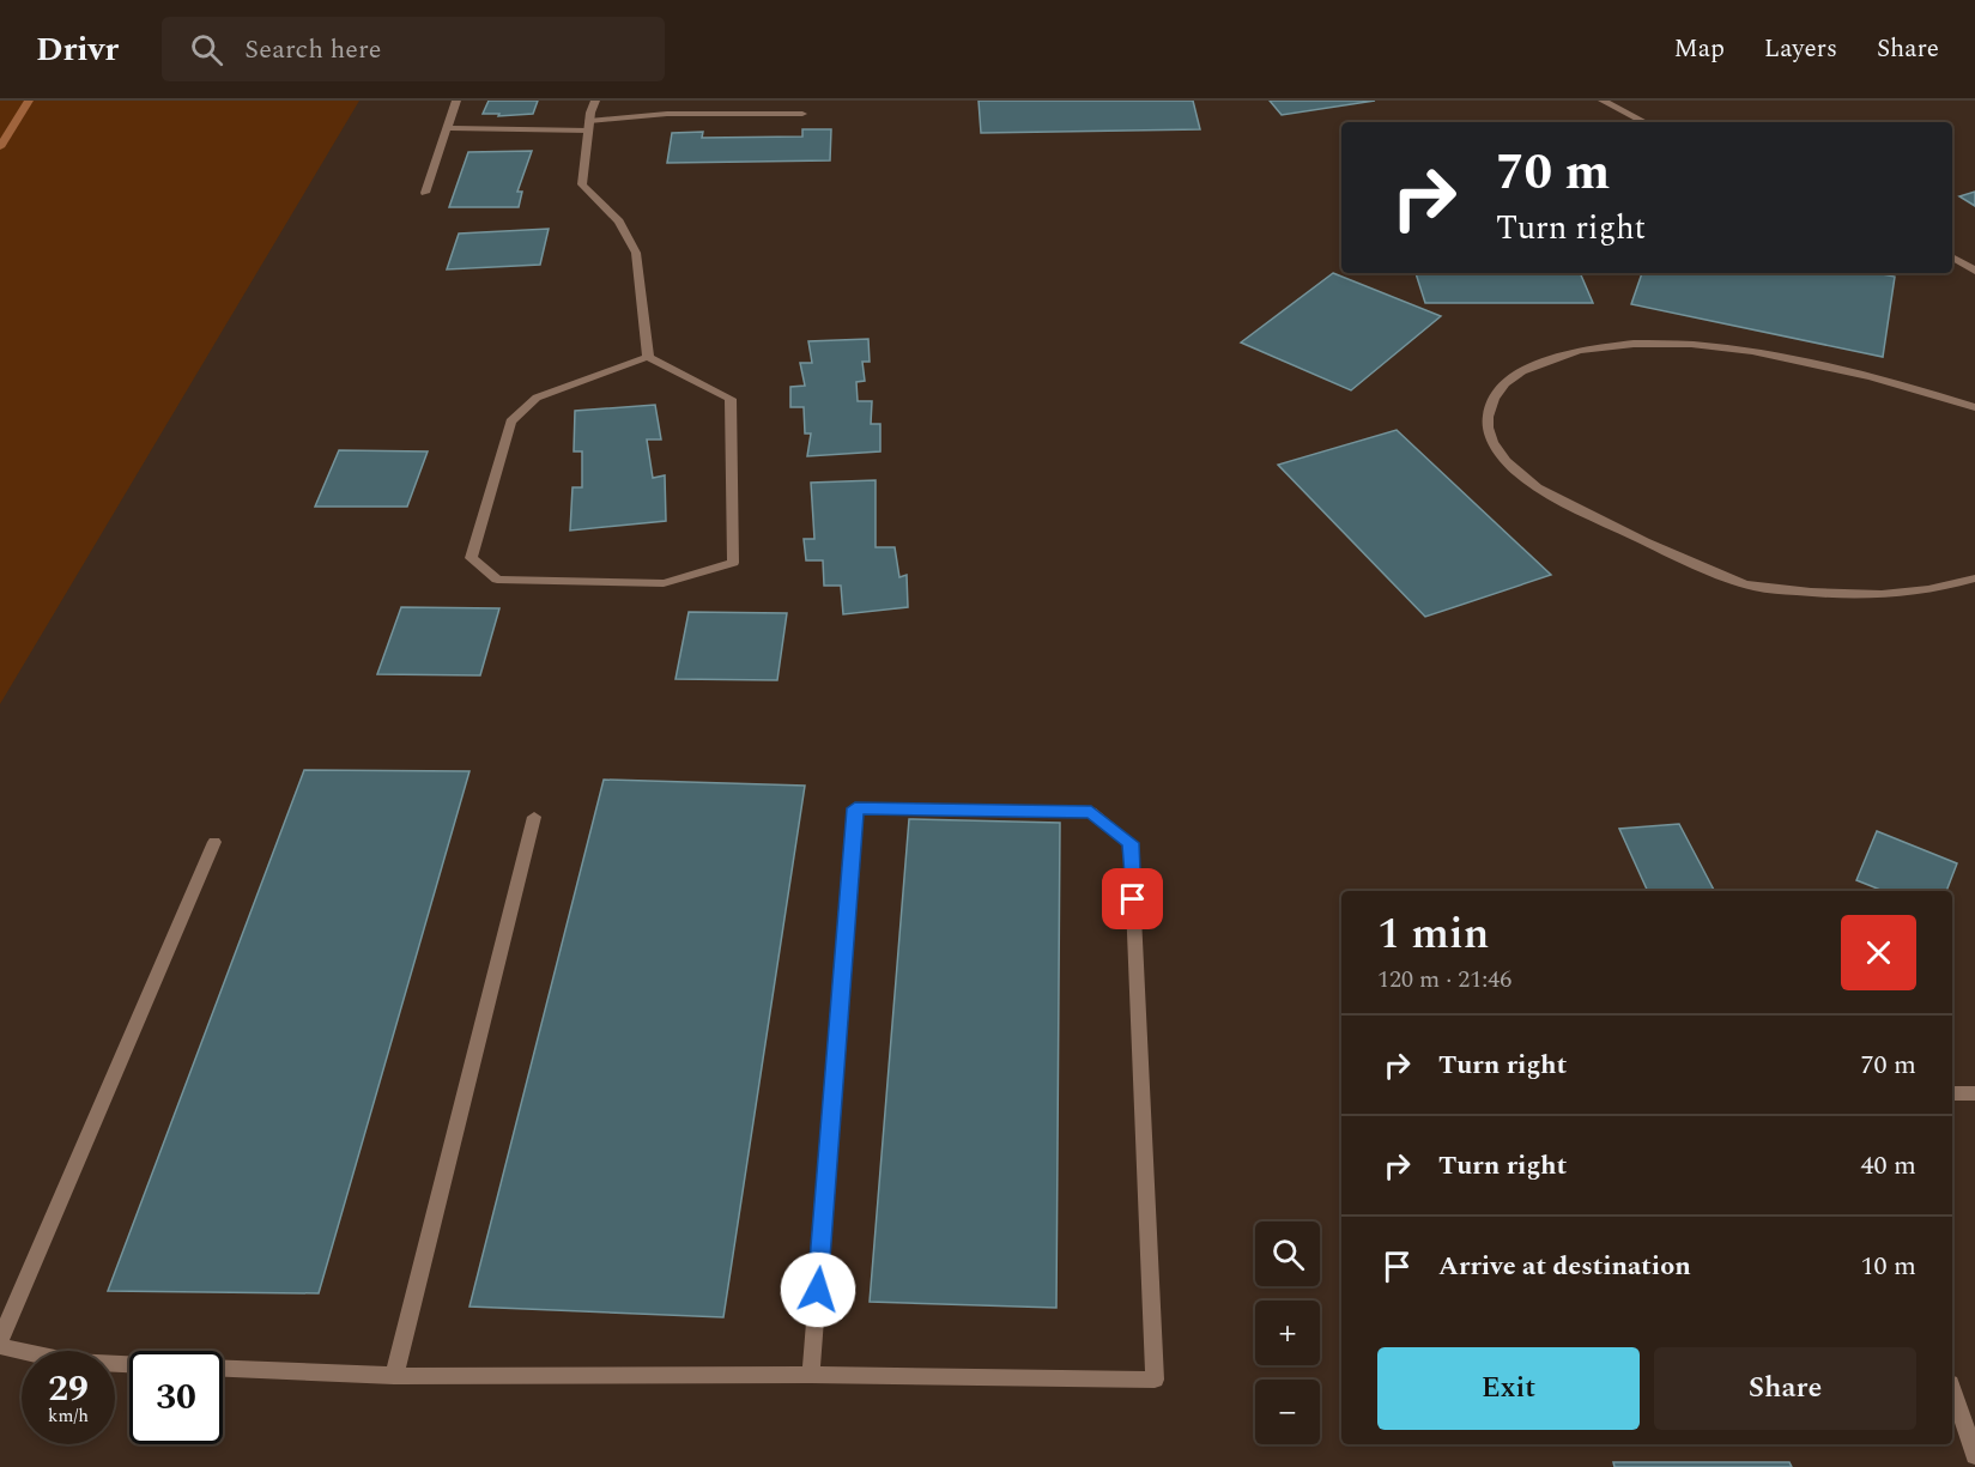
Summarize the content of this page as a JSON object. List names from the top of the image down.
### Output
{
  "page": {
    "header": "Drivr",
    "search": "Search here",
    "nav": ["Map", "Layers", "Share"],
    "turn": ["70 m", "Turn right"],
    "heading": ["1 min", "120 m · 21:46"],
    "list": [
      {
        "name": "Turn right",
        "value": "70 m"
      },
      {
        "name": "Turn right",
        "value": "40 m"
      },
      {
        "name": "Arrive at destination",
        "value": "10 m"
      }
    ],
    "map_buttons": ["+", "−"],
    "buttons": ["Exit", "Share"],
    "speed": "29 km/h",
    "limit": "30"
  }
}
